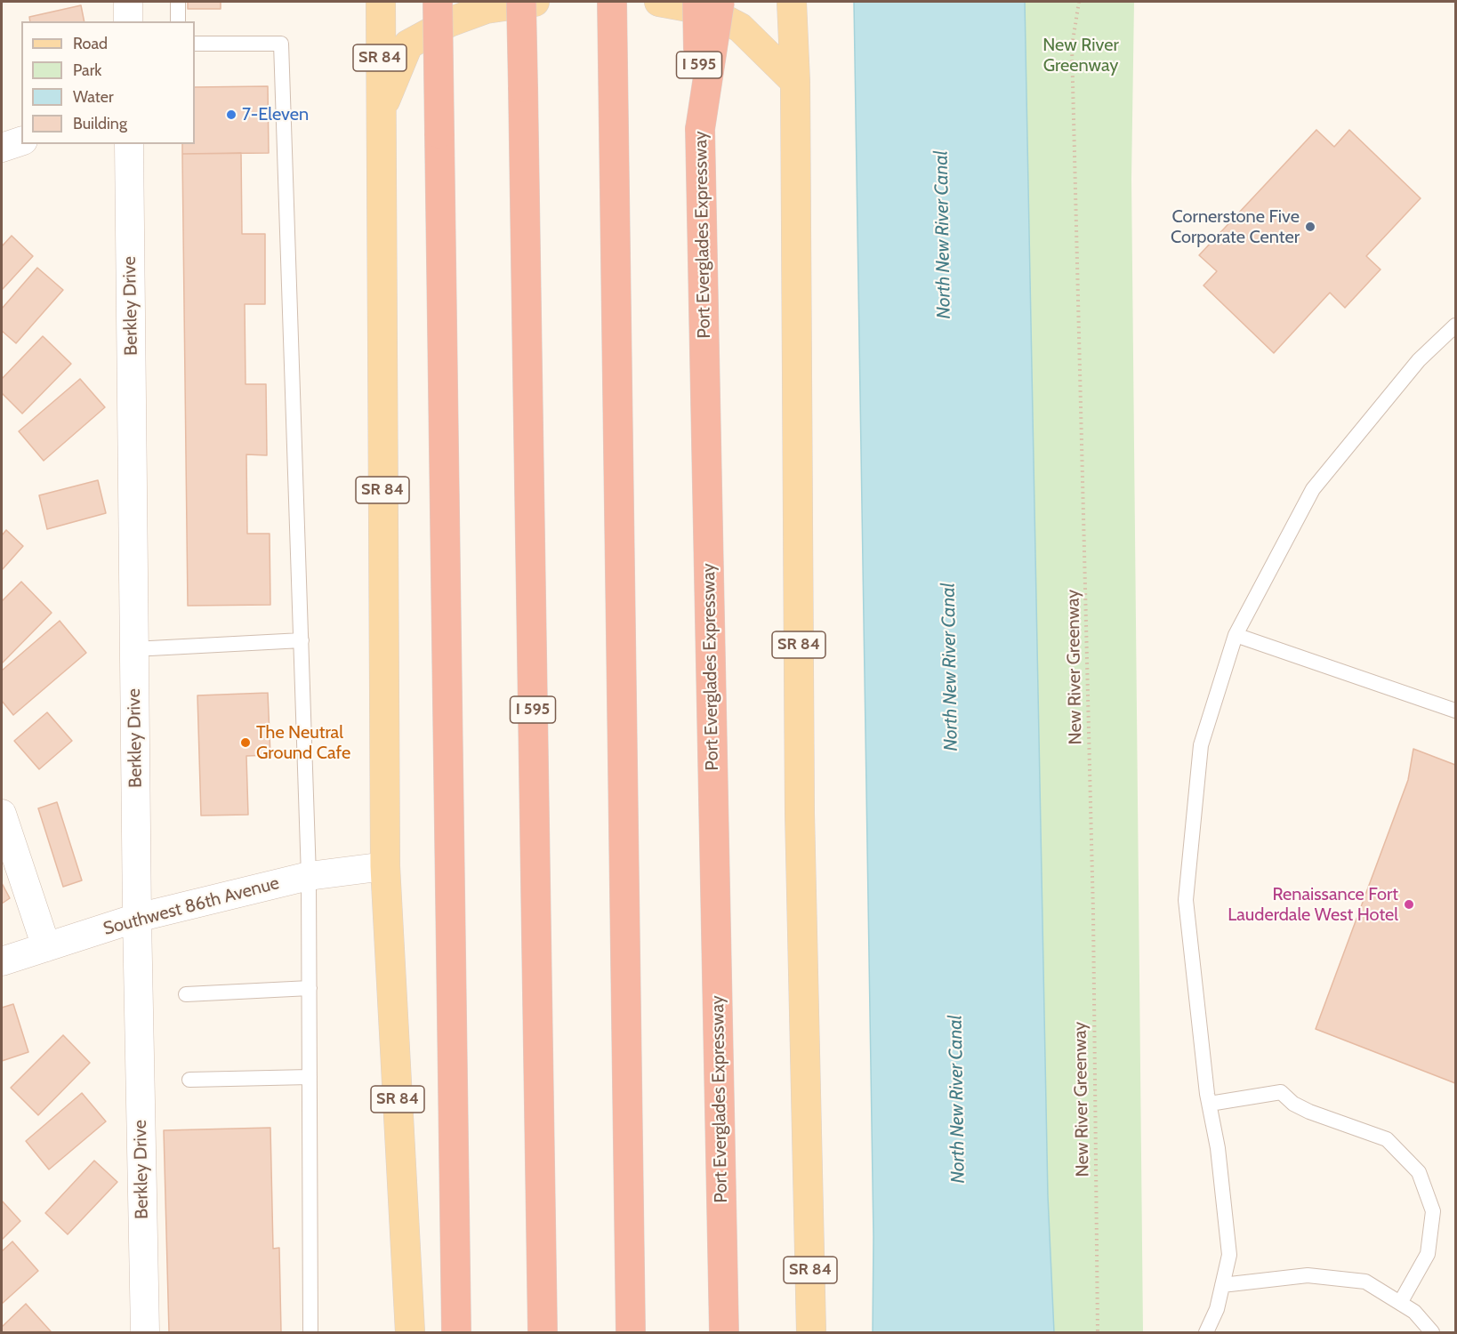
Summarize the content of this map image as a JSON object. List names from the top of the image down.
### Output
{
  "streets": {
    "highway": ["I 595", "Port Everglades Expressway"],
    "main road": ["SR 84"],
    "street": ["Berkley Drive", "Southwest 86th Avenue"],
    "path": ["New River Greenway"]
  },
  "crossings": [
    ["SR 84", "Southwest 86th Avenue"],
    ["Berkley Drive", "Southwest 86th Avenue"]
  ],
  "water": ["North New River Canal"],
  "parks": ["New River Greenway"],
  "places": [
    "7-Eleven",
    "Cornerstone Five Corporate Center",
    "The Neutral Ground Cafe",
    "Renaissance Fort Lauderdale West Hotel"
  ],
  "legend": [
    "Road",
    "Park",
    "Water",
    "Building"
  ]
}
